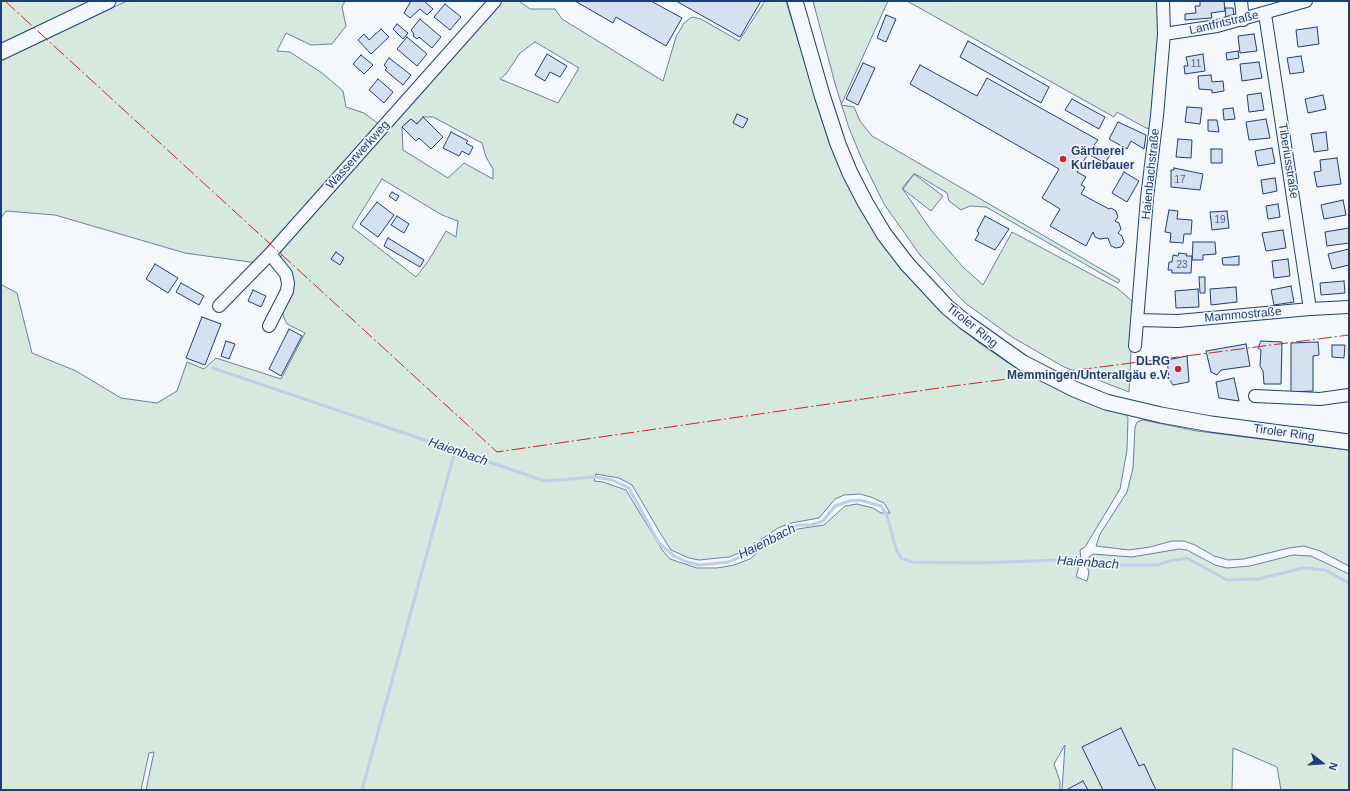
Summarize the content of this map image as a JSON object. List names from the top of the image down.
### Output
{
  "streets": {
    "main road": ["Tiroler Ring"],
    "street": [
      "Lantfritstraße",
      "Wasserwerkweg",
      "Tiberiusstraße",
      "Haienbachstraße",
      "Mammostraße"
    ]
  },
  "crossings": [
    ["Lantfritstraße", "Tiberiusstraße"],
    ["Lantfritstraße", "Haienbachstraße"],
    ["Tiberiusstraße", "Mammostraße"],
    ["Haienbachstraße", "Mammostraße"]
  ],
  "water": ["Haienbach"],
  "places": ["Gärtnerei Kurlebauer", "DLRG Memmingen/Unterallgäu e.V."],
  "house_numbers": [
    "11",
    "17",
    "19",
    "23"
  ],
  "north": "right"
}
